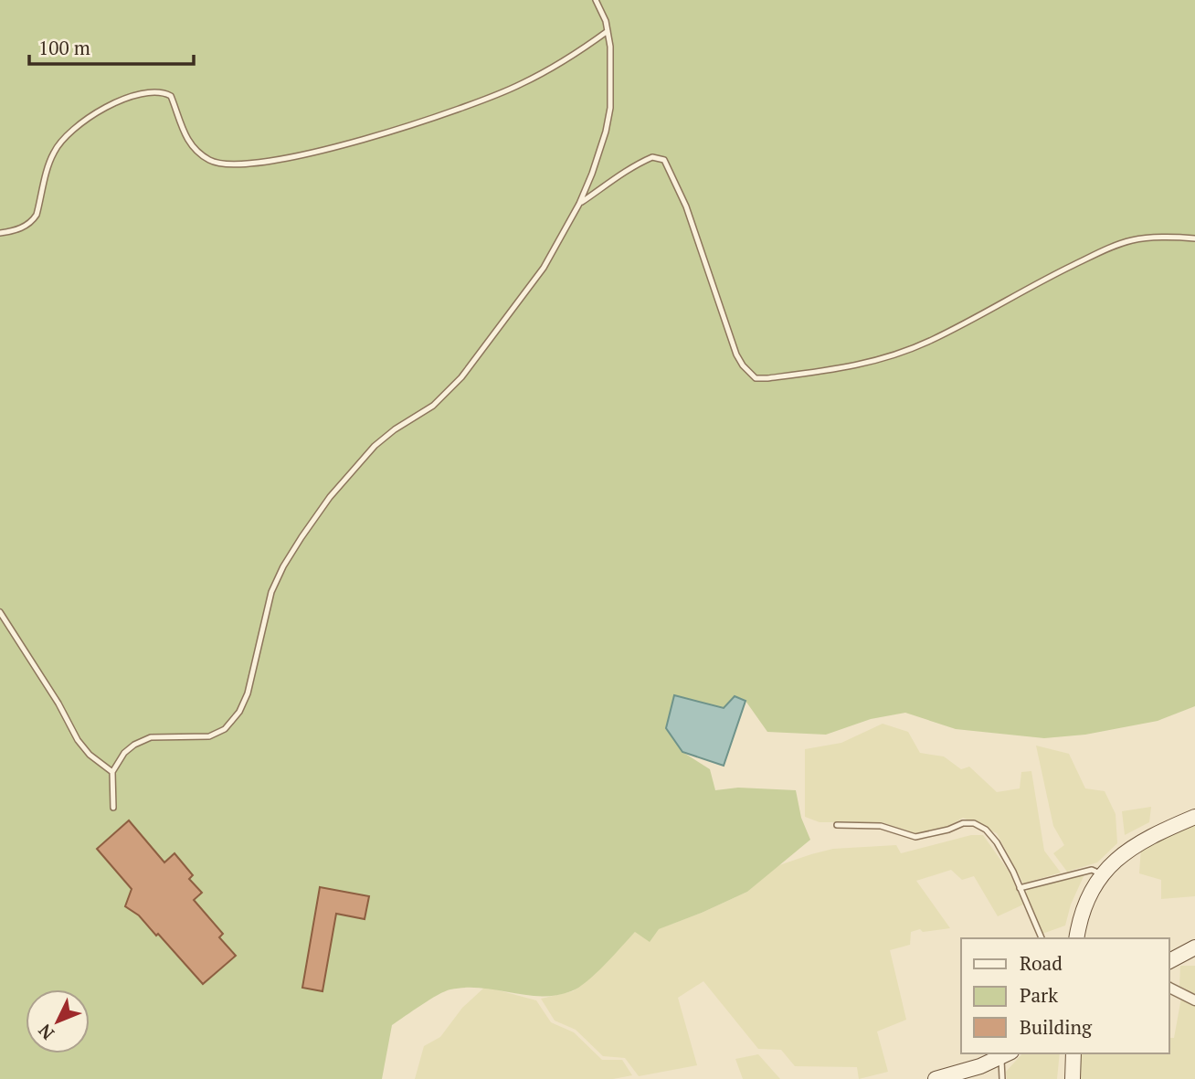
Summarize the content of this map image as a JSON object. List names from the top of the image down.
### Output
{
  "legend": ["Road", "Park", "Building"],
  "scale_bar": "100 m",
  "north": "bottom left"
}
